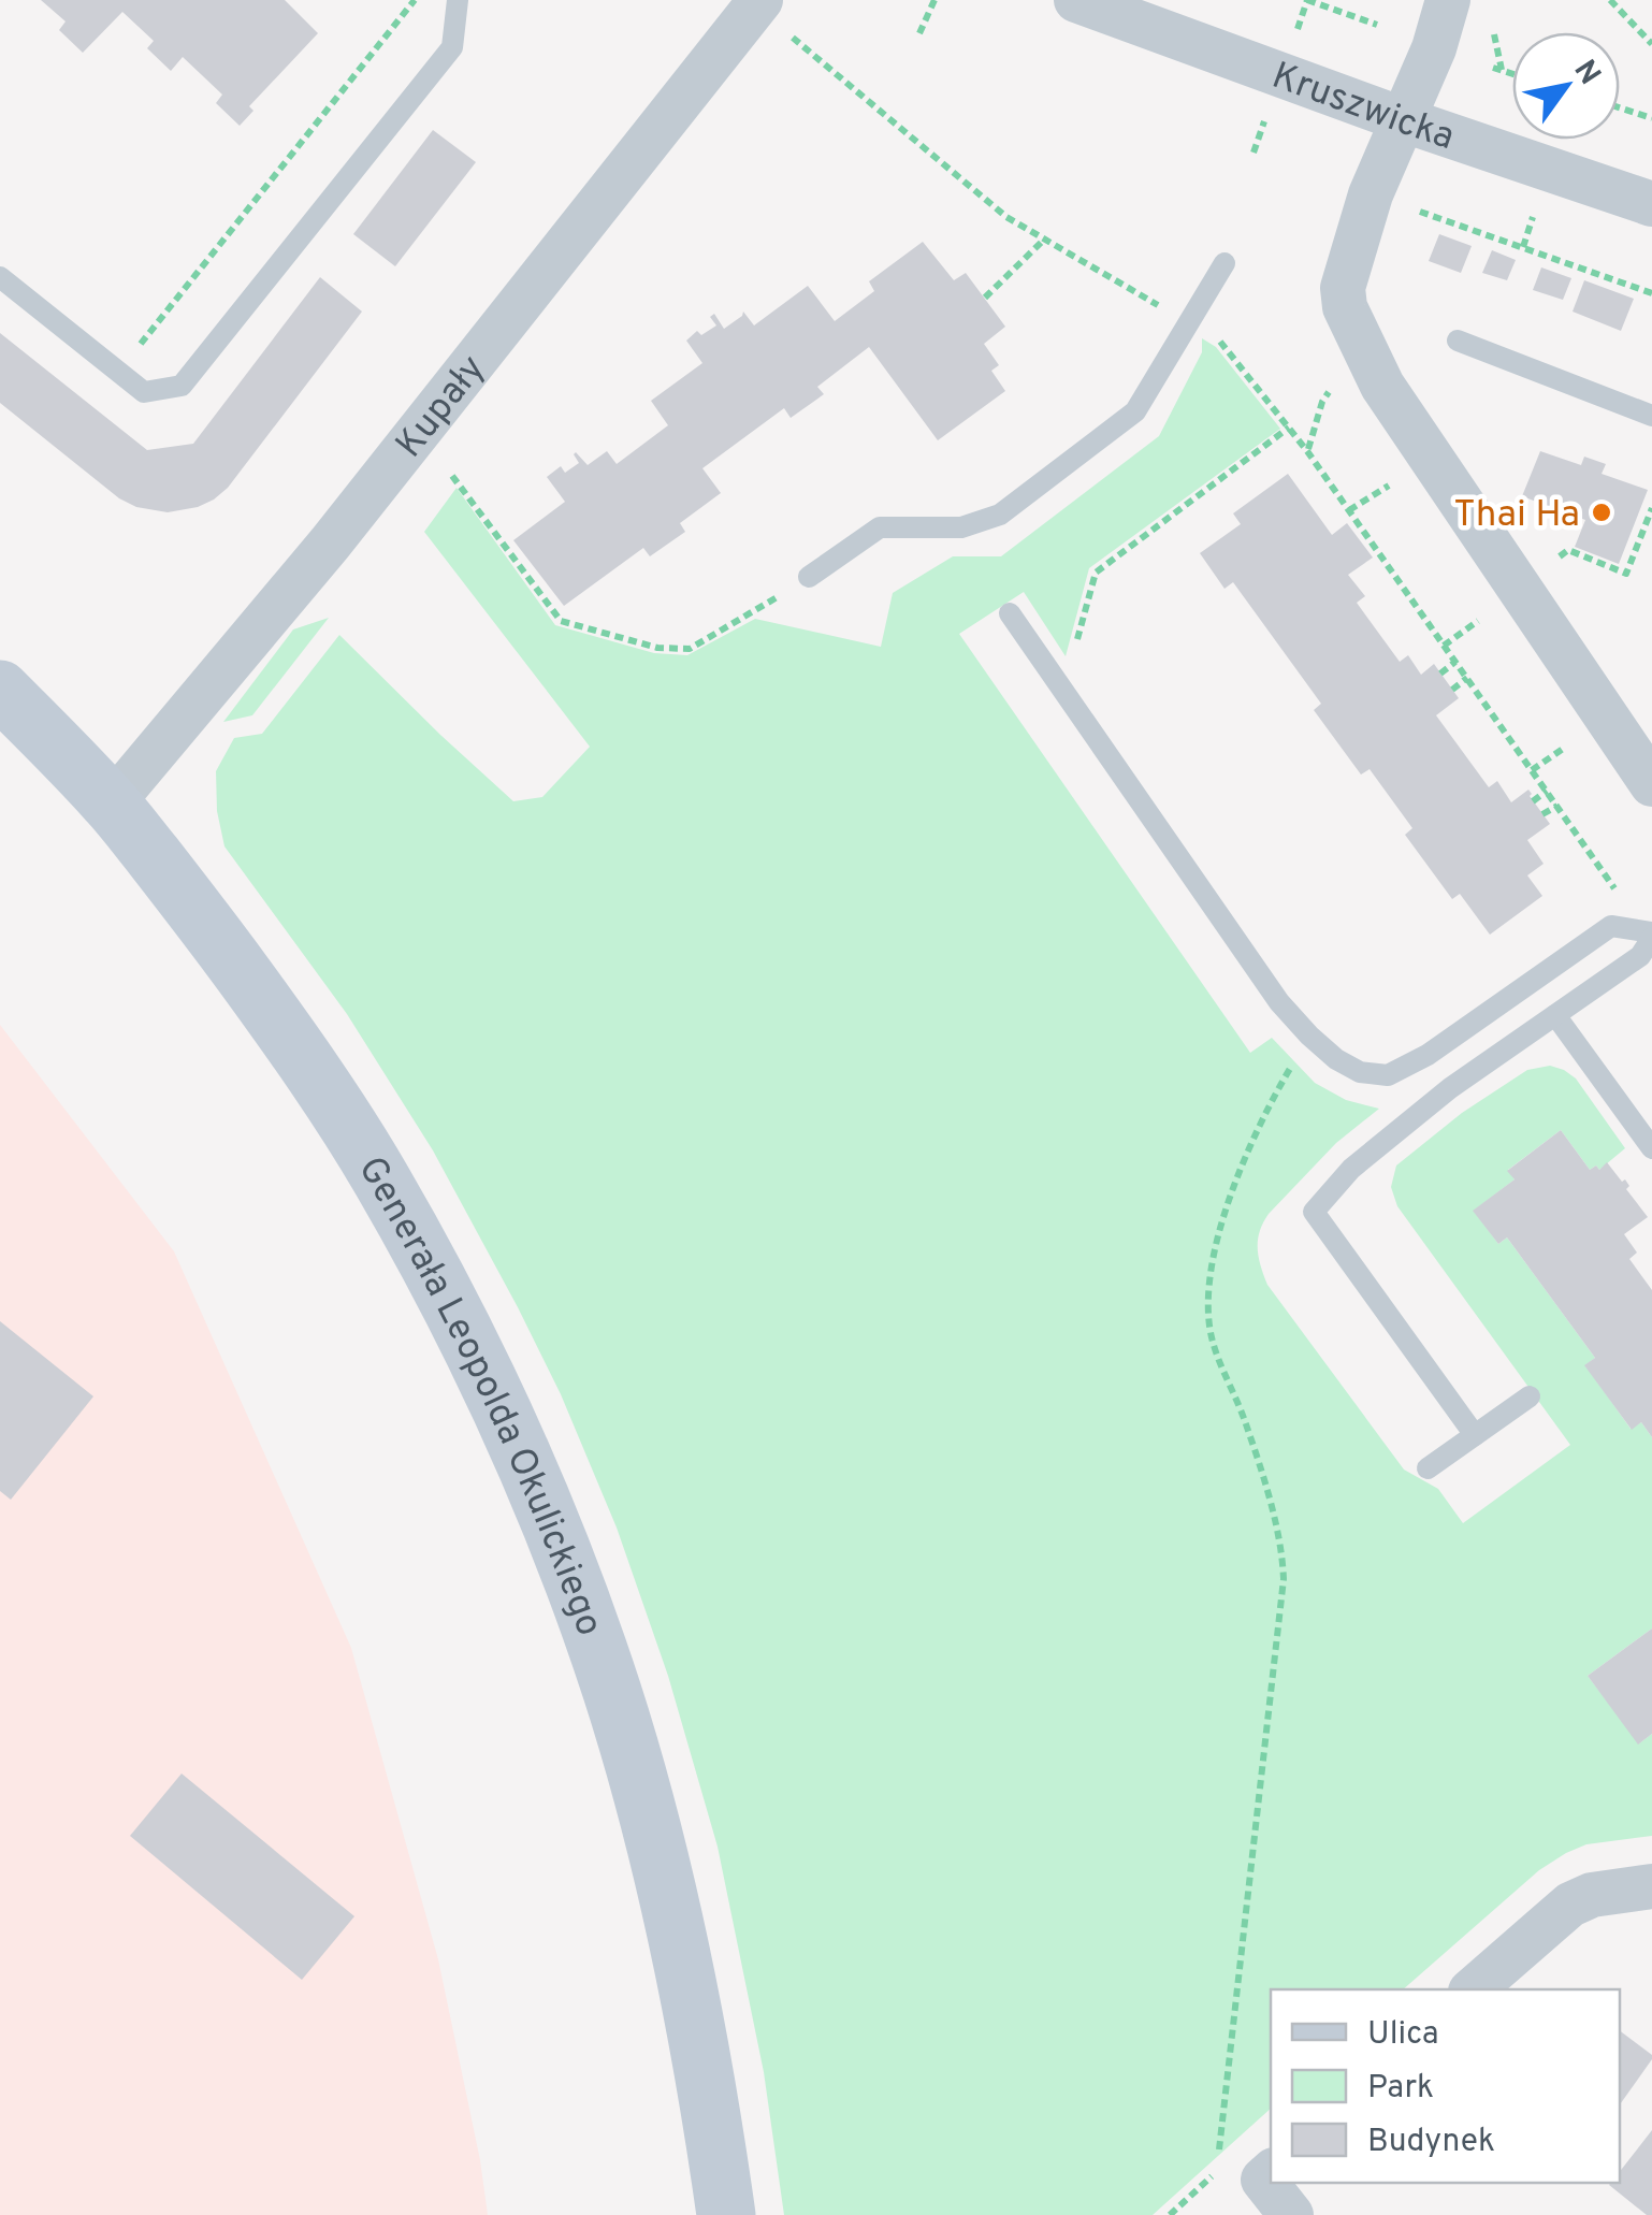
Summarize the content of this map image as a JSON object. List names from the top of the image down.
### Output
{
  "streets": {
    "main road": ["Generała Leopolda Okulickiego"],
    "street": ["Kruszwicka", "Kupały"]
  },
  "crossings": [
    ["Kupały", "Generała Leopolda Okulickiego"]
  ],
  "places": ["Thai Ha"],
  "legend": ["Ulica", "Park", "Budynek"],
  "north": "top right"
}
